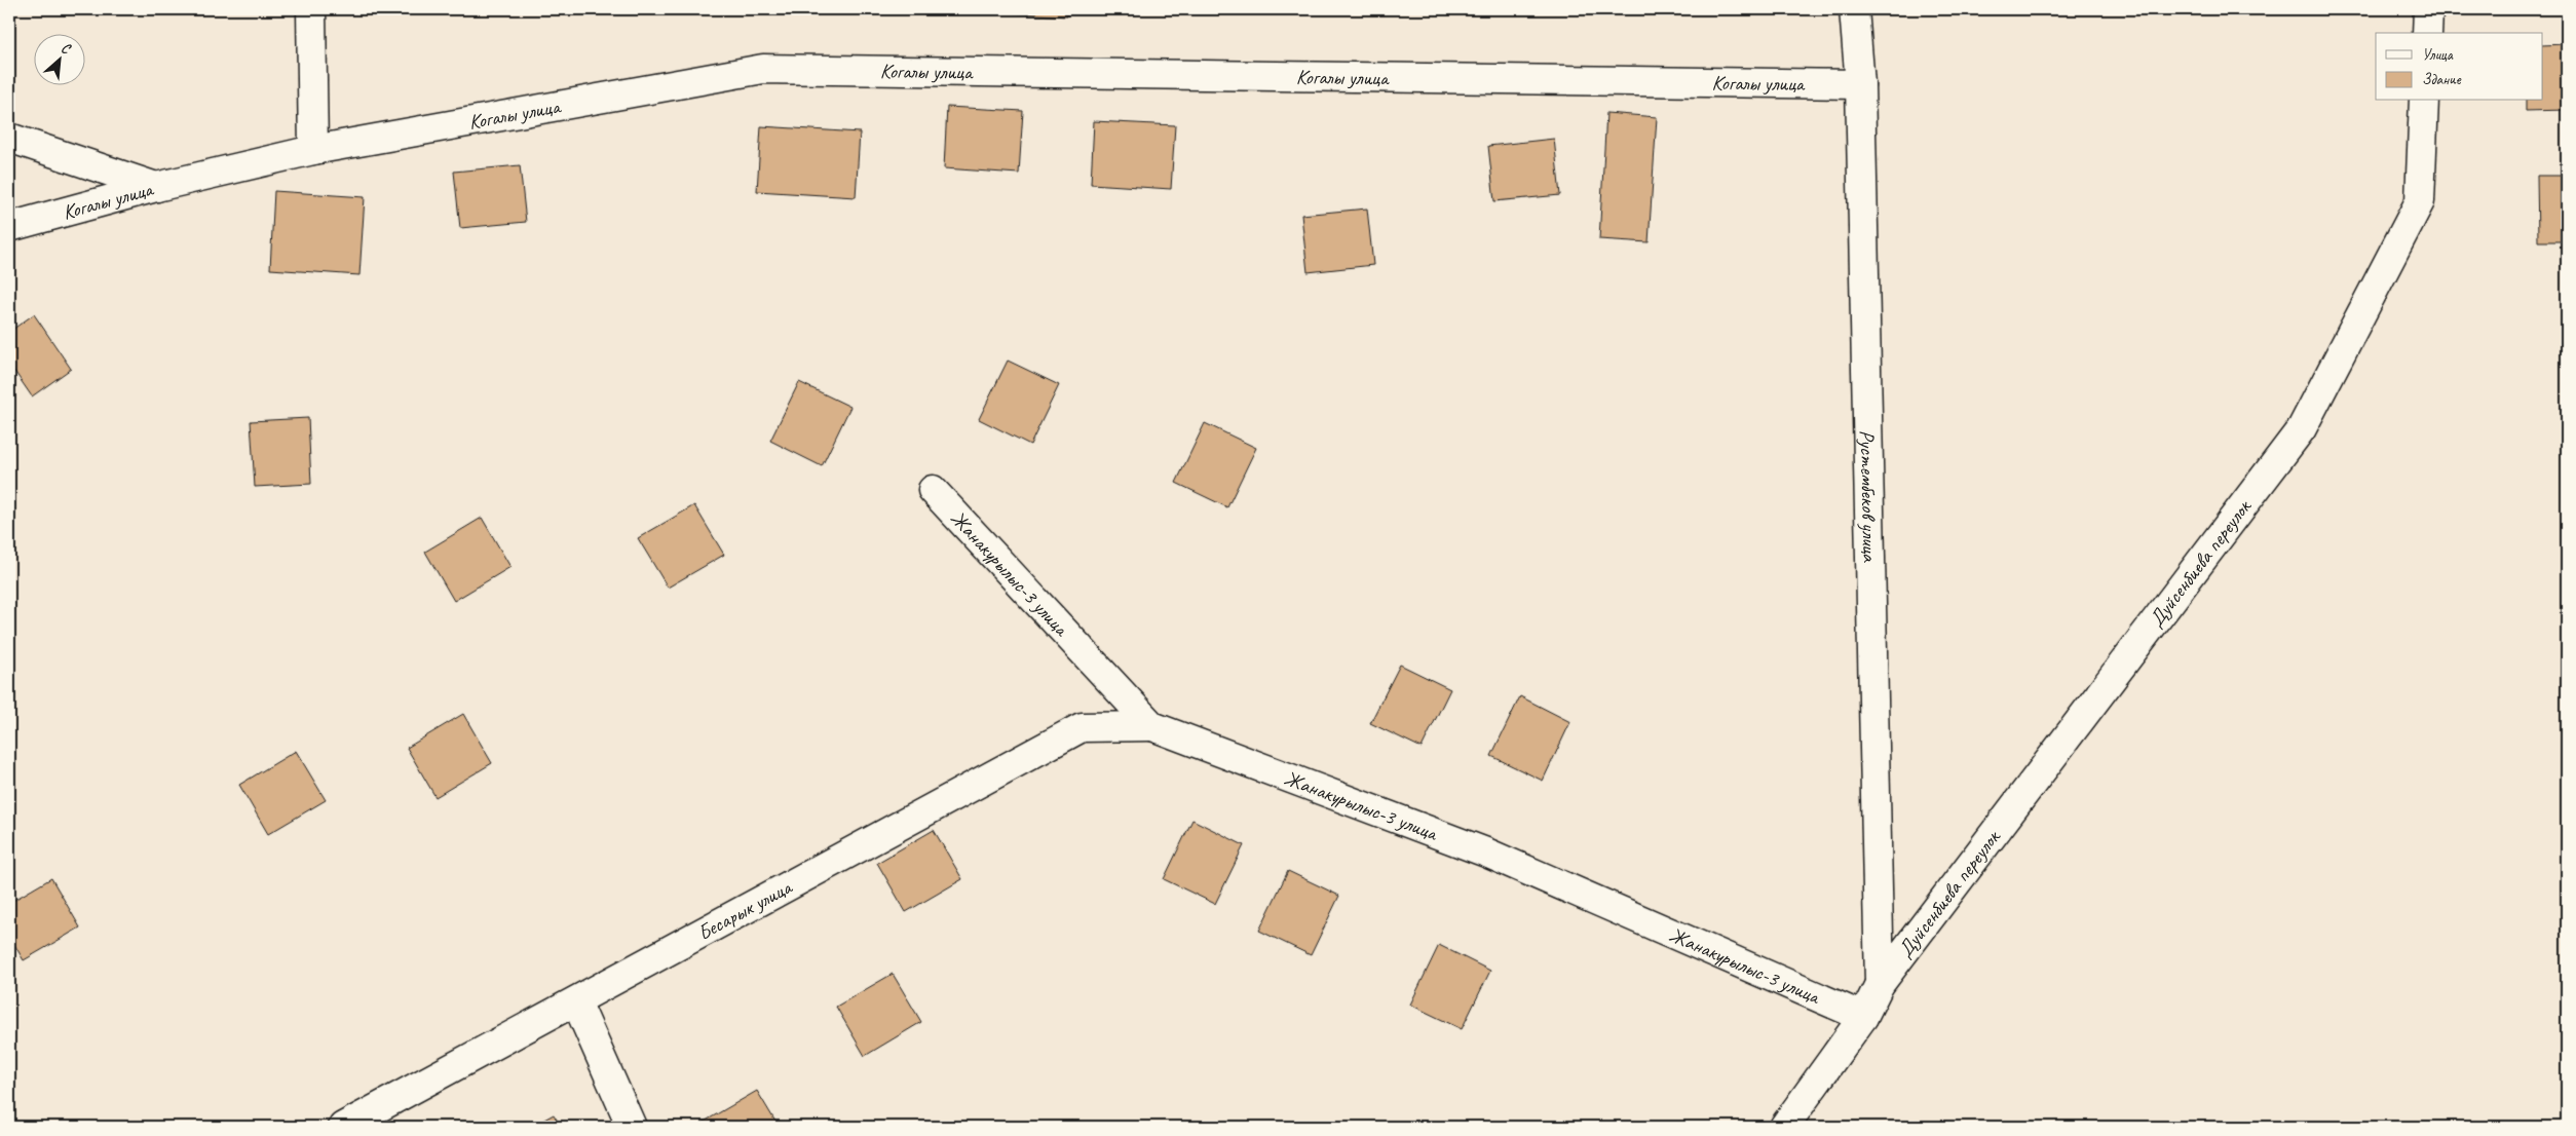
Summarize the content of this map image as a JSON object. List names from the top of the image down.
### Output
{
  "streets": {
    "street": [
      "Когалы улица",
      "Рустембеков улица",
      "Дуйсенбиева переулок",
      "Жанакурылыс-3 улица",
      "Бесарык улица"
    ]
  },
  "crossings": [
    ["Когалы улица", "Рустембеков улица"],
    ["Рустембеков улица", "Дуйсенбиева переулок"],
    ["Дуйсенбиева переулок", "Жанакурылыс-3 улица"],
    ["Жанакурылыс-3 улица", "Бесарык улица"]
  ],
  "legend": ["Улица", "Здание"],
  "north": "top right"
}
